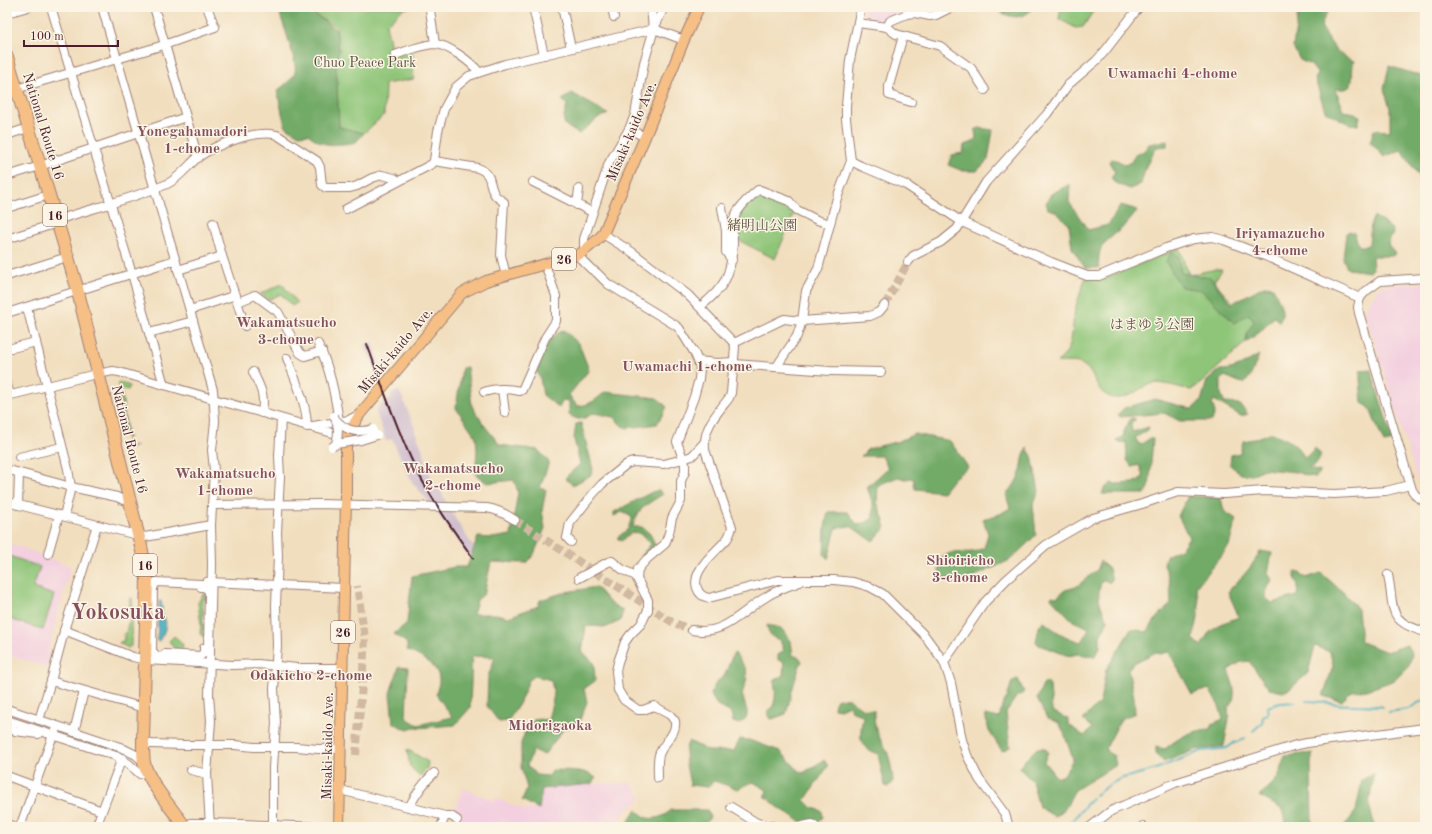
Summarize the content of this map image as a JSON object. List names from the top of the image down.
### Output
{
  "streets": {
    "highway": ["National Route 16", "16"],
    "main road": ["Misaki-kaido Ave.", "26"]
  },
  "districts": [
    "Uwamachi 4-chome",
    "Yonegahamadori 1-chome",
    "Iriyamazucho 4-chome",
    "Wakamatsucho 3-chome",
    "Uwamachi 1-chome",
    "Wakamatsucho 2-chome",
    "Wakamatsucho 1-chome",
    "Shioiricho 3-chome",
    "Yokosuka",
    "Odakicho 2-chome",
    "Midorigaoka"
  ],
  "parks": ["Chuo Peace Park", "緒明山公園", "はまゆう公園"],
  "scale_bar": "100 m"
}
